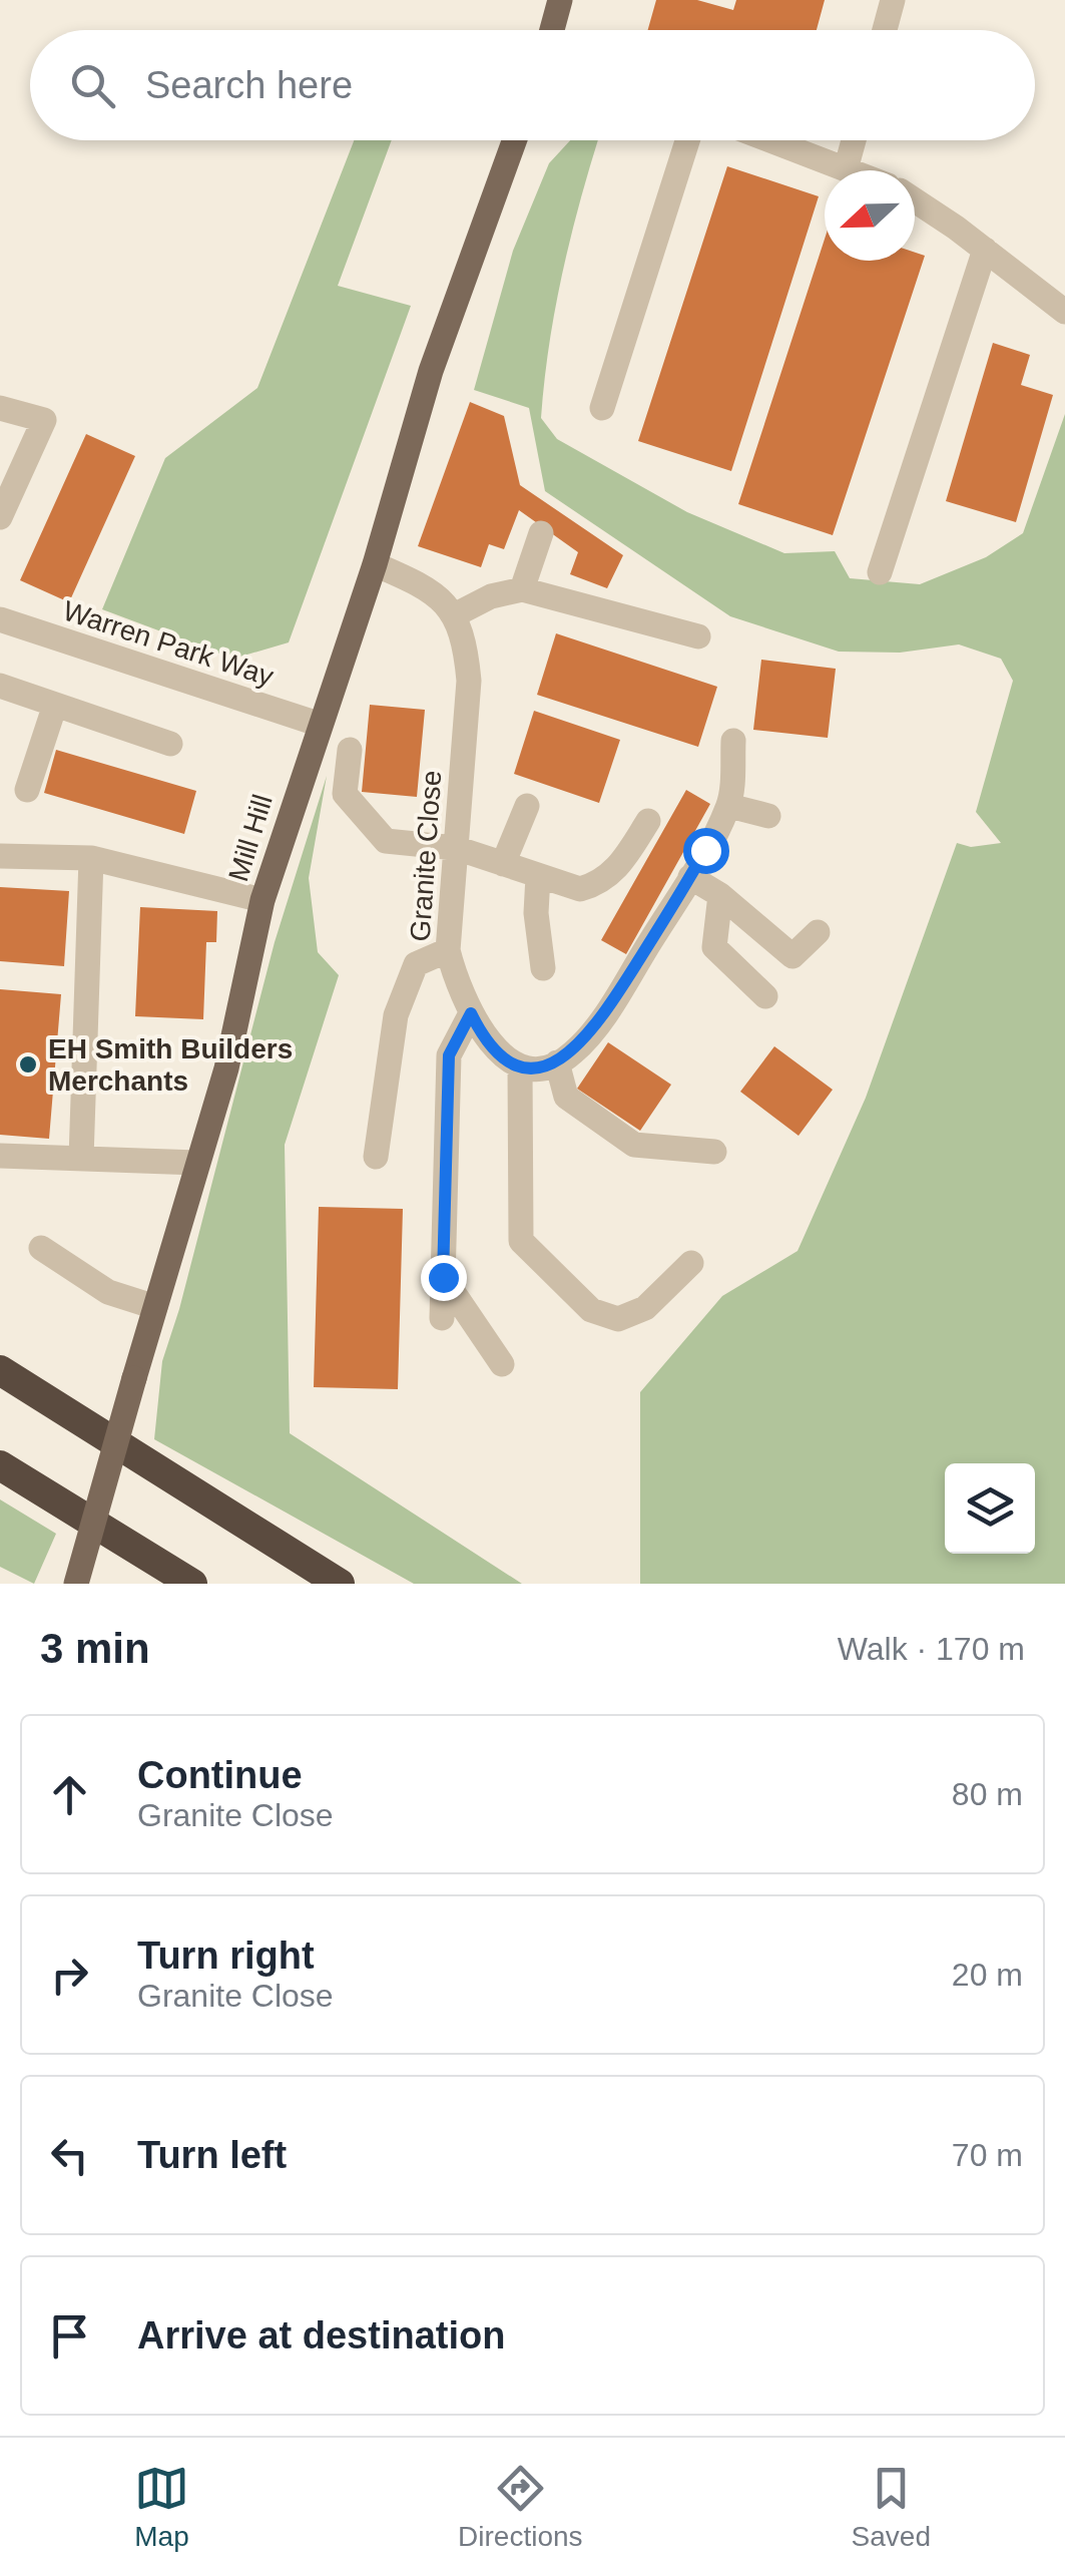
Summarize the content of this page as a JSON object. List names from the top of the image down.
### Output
{
  "streets": {
    "main road": ["Mill Hill"],
    "street": ["Warren Park Way", "Granite Close"]
  },
  "crossings": [
    ["Warren Park Way", "Mill Hill"]
  ],
  "places": ["EH Smith Builders Merchants"],
  "north": "left",
  "page": {
    "search": "Search here",
    "heading": ["3 min", "Walk · 170 m"],
    "list": [
      ["Continue", "Granite Close", "80 m"],
      ["Turn right", "Granite Close", "20 m"],
      ["Turn left", "70 m"],
      "Arrive at destination"
    ],
    "nav": ["Map", "Directions", "Saved"]
  }
}
